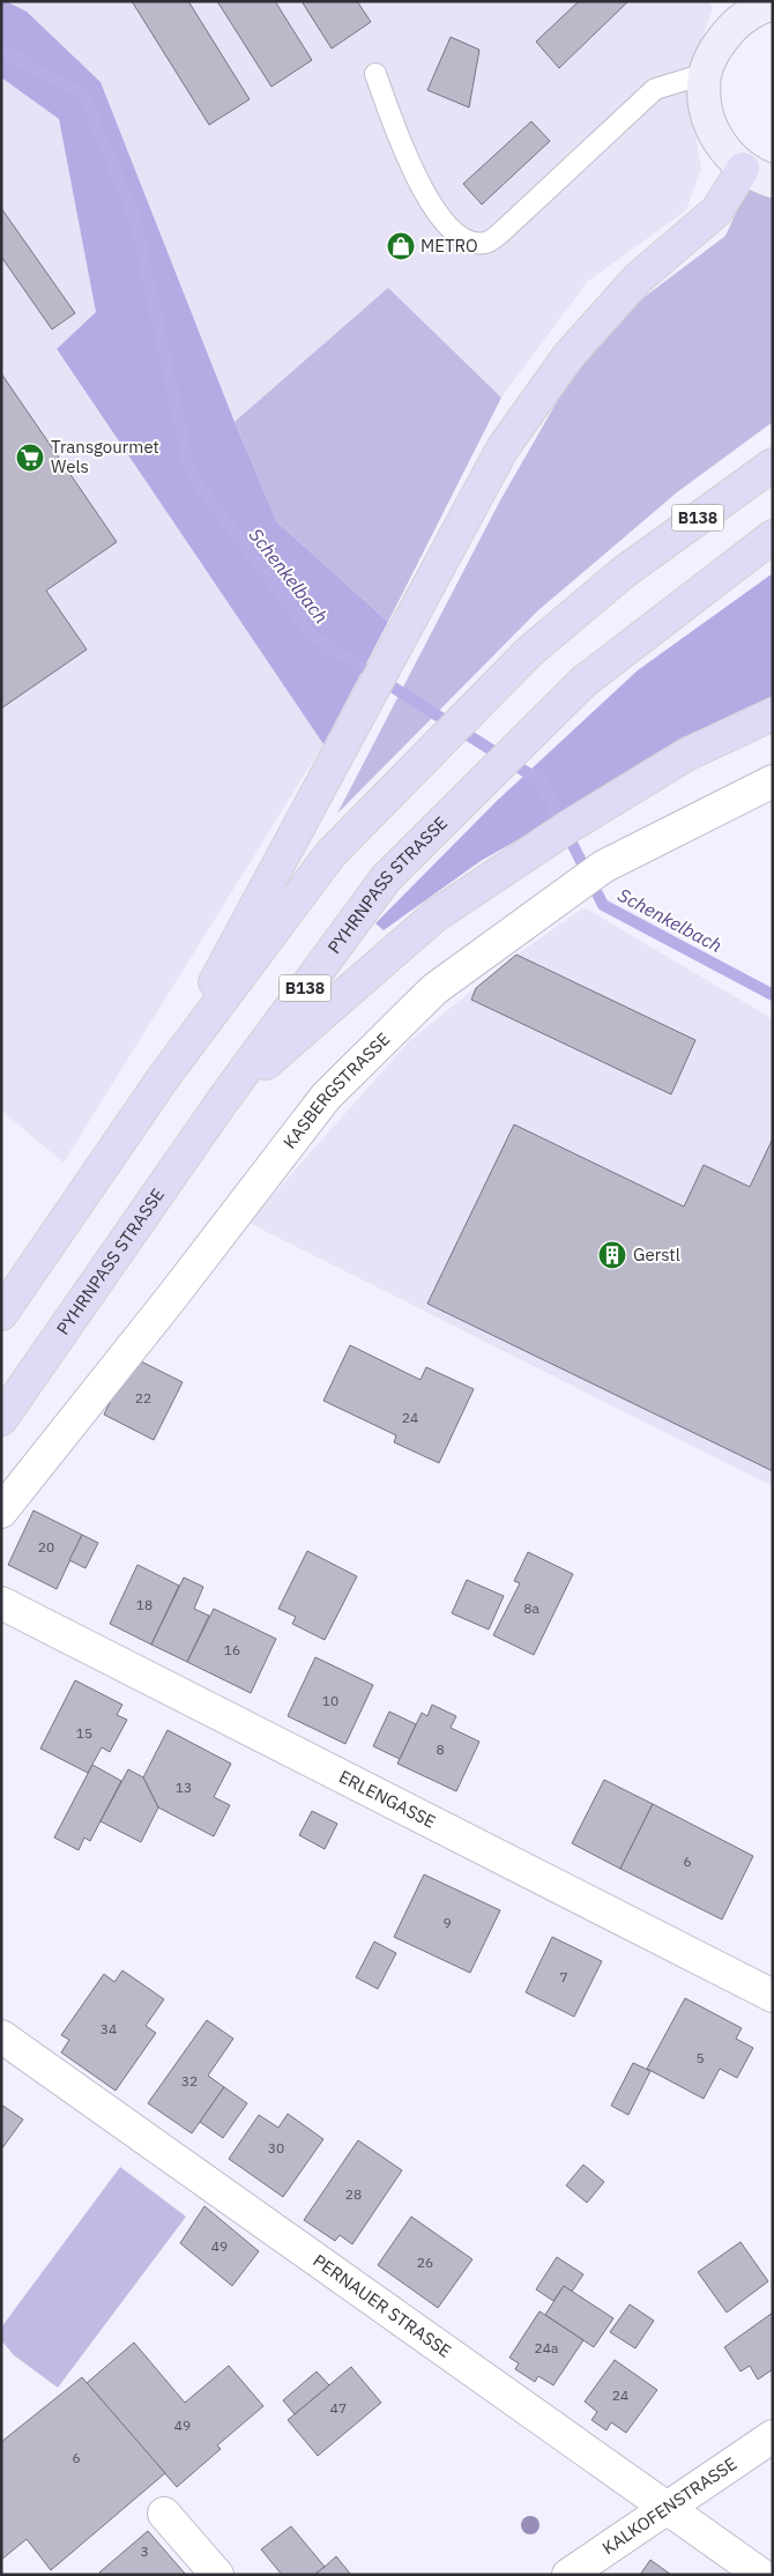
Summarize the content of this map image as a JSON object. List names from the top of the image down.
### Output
{
  "streets": {
    "main road": ["B138", "PYHRNPASS STRASSE"],
    "street": [
      "KASBERGSTRASSE",
      "ERLENGASSE",
      "PERNAUER STRASSE",
      "KALKOFENSTRASSE"
    ]
  },
  "crossings": [
    ["PERNAUER STRASSE", "KALKOFENSTRASSE"]
  ],
  "water": ["Schenkelbach"],
  "places": {
    "shop": ["METRO"],
    "supermarket": ["Transgourmet Wels"],
    "building": ["Gerstl"]
  },
  "house_numbers": [
    "22",
    "24",
    "20",
    "18",
    "8a",
    "16",
    "10",
    "15",
    "8",
    "13",
    "6",
    "9",
    "7",
    "34",
    "5",
    "32",
    "30",
    "28",
    "49",
    "26",
    "24a",
    "24",
    "47",
    "49",
    "6",
    "3"
  ]
}
